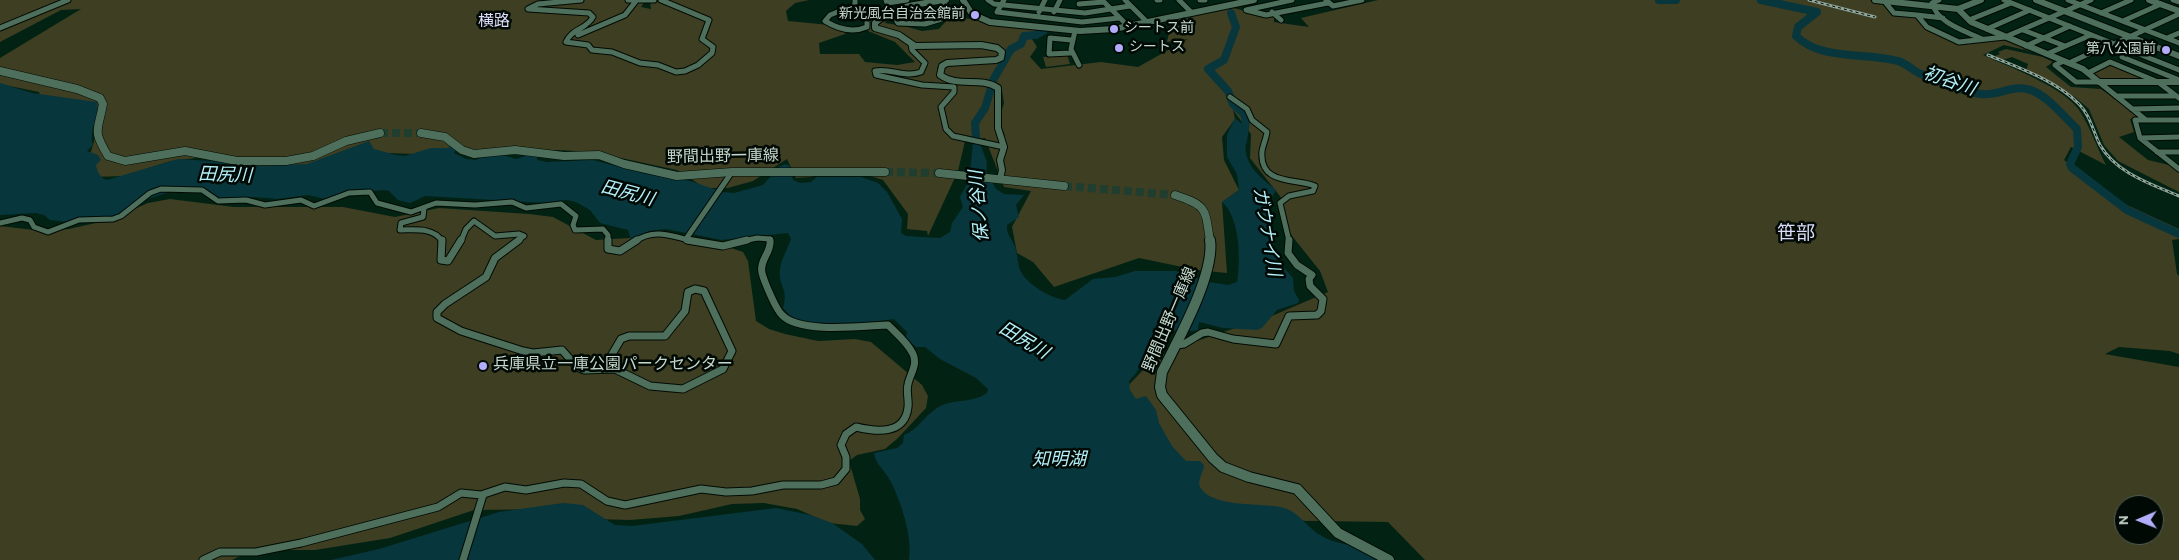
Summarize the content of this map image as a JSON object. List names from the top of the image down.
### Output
{
  "streets": {
    "main road": ["野間出野一庫線"]
  },
  "districts": ["横路", "笹部"],
  "water": [
    "初谷川",
    "田尻川",
    "保ノ谷川",
    "ガウナイ川",
    "知明湖"
  ],
  "places": [
    "新光風台自治会館前",
    "シートス前",
    "シートス",
    "第八公園前",
    "兵庫県立一庫公園パークセンター"
  ],
  "north": "left"
}
